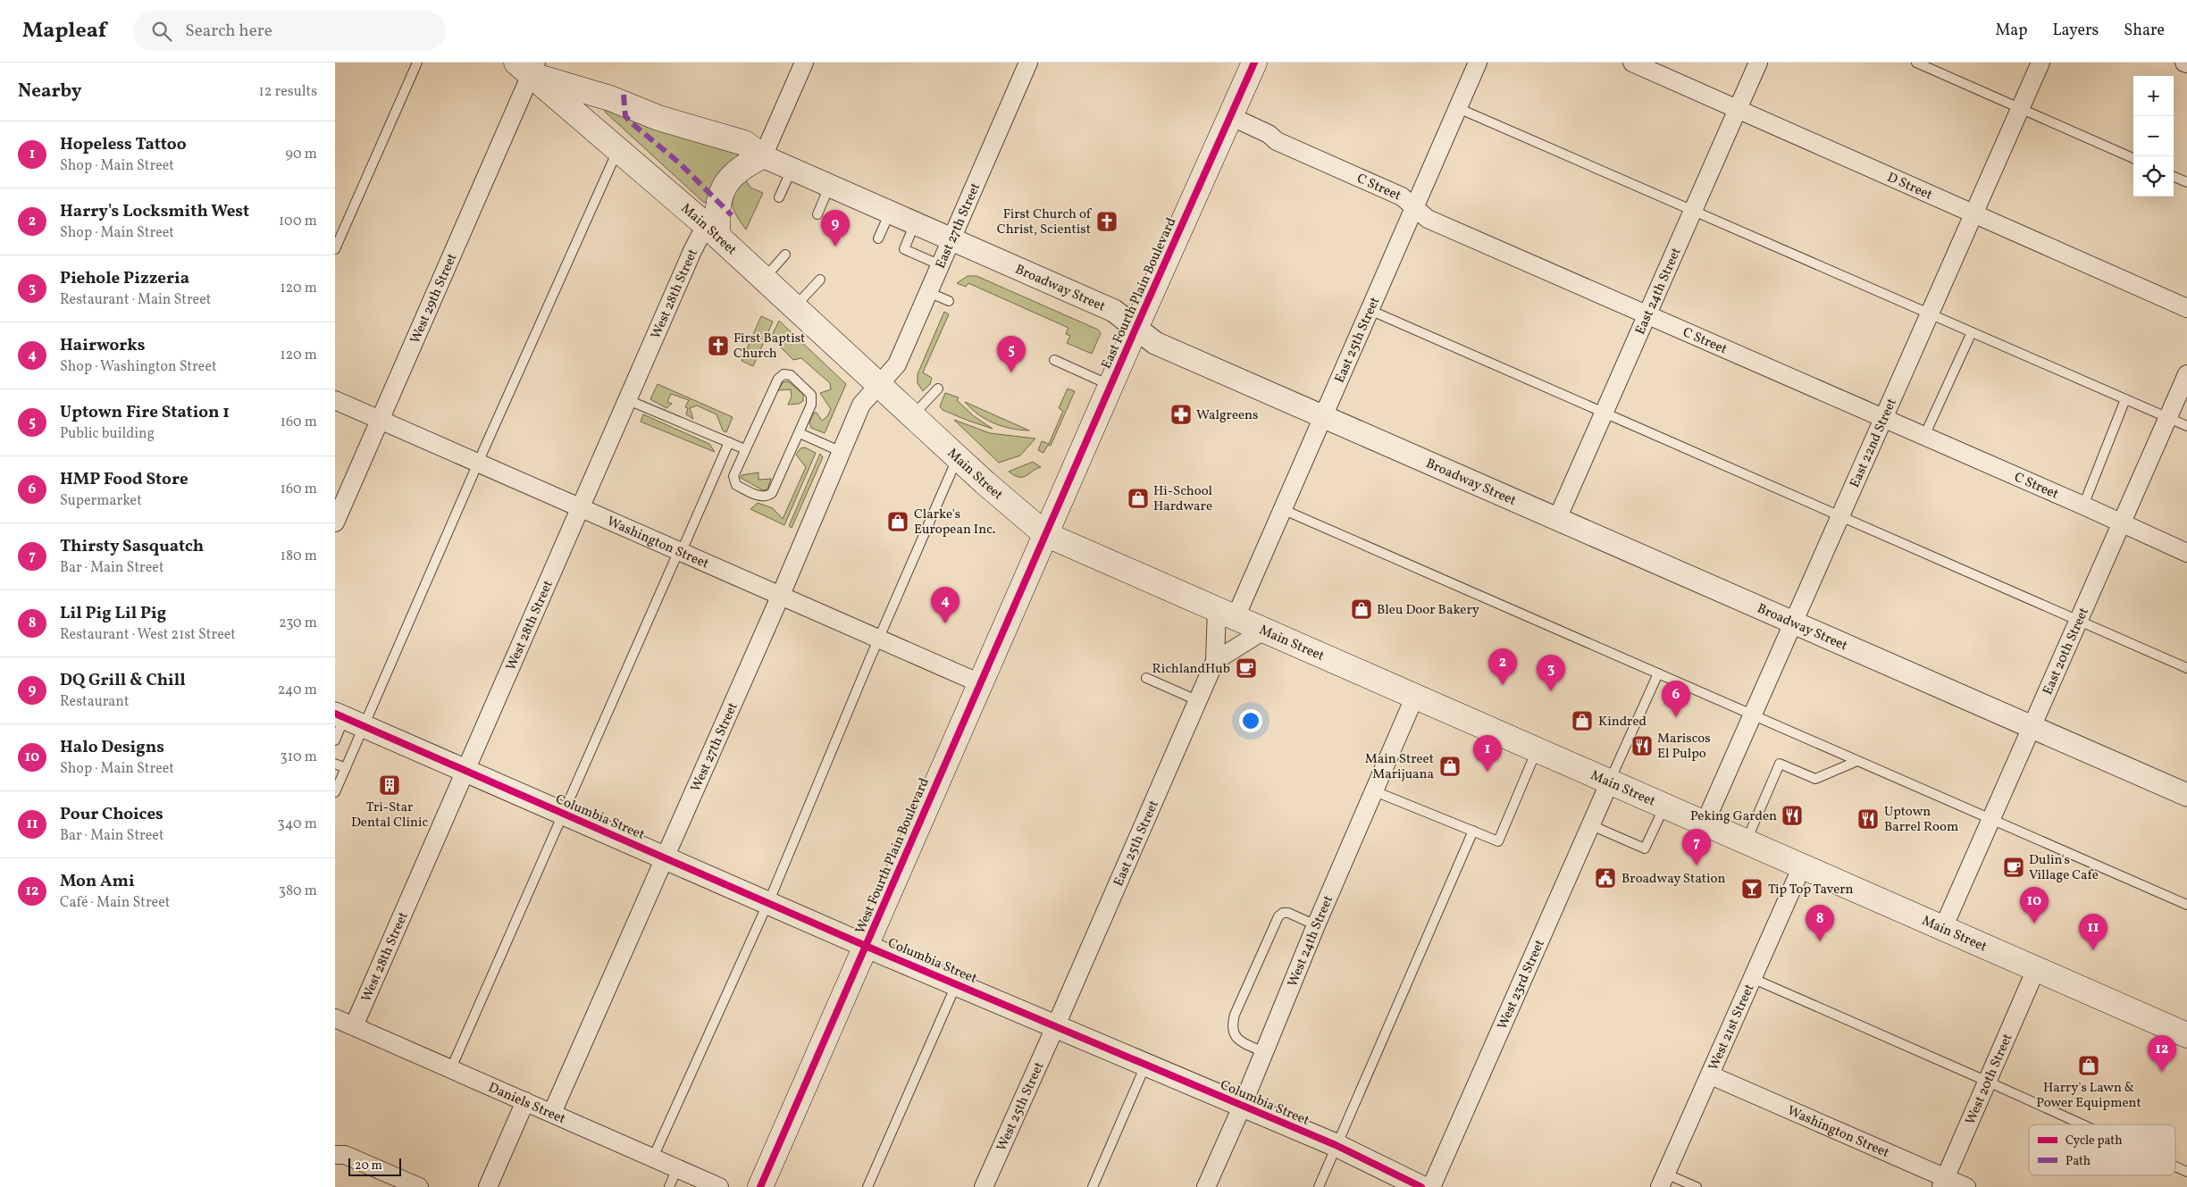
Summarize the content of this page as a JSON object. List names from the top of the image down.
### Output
{
  "streets": {
    "main road": ["Main Street", "East Fourth Plain Boulevard", "West Fourth Plain Boulevard"],
    "street": [
      "D Street",
      "C Street",
      "East 27th Street",
      "Broadway Street",
      "East 24th Street",
      "West 28th Street",
      "West 29th Street",
      "East 25th Street",
      "East 22nd Street",
      "Washington Street",
      "East 20th Street",
      "West 27th Street",
      "Columbia Street",
      "West 24th Street",
      "West 23rd Street",
      "West 21st Street",
      "West 20th Street",
      "Daniels Street",
      "West 25th Street"
    ]
  },
  "crossings": [
    ["D Street", "East 24th Street"],
    ["D Street", "East 22nd Street"],
    ["C Street", "East 24th Street"],
    ["C Street", "East Fourth Plain Boulevard"],
    ["C Street", "East 25th Street"],
    ["C Street", "East 22nd Street"],
    ["C Street", "East 20th Street"],
    ["East 27th Street", "Main Street"],
    ["East 27th Street", "Broadway Street"],
    ["East 27th Street", "West 27th Street"],
    ["Main Street", "East Fourth Plain Boulevard"],
    ["Main Street", "West 28th Street"],
    ["Main Street", "West 29th Street"],
    ["Main Street", "East 25th Street"],
    ["Main Street", "East 22nd Street"],
    ["Main Street", "East 20th Street"],
    ["Main Street", "West 27th Street"],
    ["Main Street", "West Fourth Plain Boulevard"],
    ["Main Street", "West 24th Street"],
    ["Main Street", "West 23rd Street"],
    ["Main Street", "West 21st Street"],
    ["Main Street", "West 20th Street"],
    ["Broadway Street", "East 24th Street"],
    ["Broadway Street", "East Fourth Plain Boulevard"],
    ["Broadway Street", "East 25th Street"],
    ["Broadway Street", "East 22nd Street"],
    ["Broadway Street", "East 20th Street"],
    ["East Fourth Plain Boulevard", "West Fourth Plain Boulevard"],
    ["West 28th Street", "Washington Street"],
    ["West 28th Street", "Columbia Street"],
    ["West 28th Street", "Daniels Street"],
    ["West 29th Street", "Washington Street"],
    ["East 25th Street", "Columbia Street"],
    ["East 25th Street", "West 25th Street"],
    ["Washington Street", "West 27th Street"],
    ["Washington Street", "West Fourth Plain Boulevard"],
    ["Washington Street", "West 21st Street"],
    ["Washington Street", "West 20th Street"],
    ["West 27th Street", "Columbia Street"],
    ["West 27th Street", "Daniels Street"],
    ["Columbia Street", "West Fourth Plain Boulevard"],
    ["Columbia Street", "West 24th Street"],
    ["Columbia Street", "West 25th Street"]
  ],
  "places": {
    "church": ["First Church of Christ, Scientist", "First Baptist Church"],
    "pharmacy": ["Walgreens"],
    "shop": [
      "Hi-School Hardware",
      "Clarke's European Inc.",
      "Bleu Door Bakery",
      "Kindred",
      "Main Street Marijuana",
      "Harry's Lawn & Power Equipment"
    ],
    "cafe": ["RichlandHub", "Dulin's Village Cafe"],
    "restaurant": ["Mariscos El Pulpo", "Peking Garden", "Uptown Barrel Room"],
    "building": ["Tri-Star Dental Clinic"],
    "public building": ["Broadway Station"],
    "bar": ["Tip Top Tavern"]
  },
  "legend": ["Cycle path", "Path"],
  "scale_bar": "20 m",
  "page": {
    "header": "Mapleaf",
    "search": "Search here",
    "nav": ["Map", "Layers", "Share"],
    "heading": ["Nearby", "12 results"],
    "map_buttons": ["+", "−"],
    "list": [
      {
        "mark": "1",
        "name": "Hopeless Tattoo",
        "note": "Shop · Main Street",
        "value": "90 m"
      },
      {
        "mark": "2",
        "name": "Harry's Locksmith West",
        "note": "Shop · Main Street",
        "value": "100 m"
      },
      {
        "mark": "3",
        "name": "Piehole Pizzeria",
        "note": "Restaurant · Main Street",
        "value": "120 m"
      },
      {
        "mark": "4",
        "name": "Hairworks",
        "note": "Shop · Washington Street",
        "value": "120 m"
      },
      {
        "mark": "5",
        "name": "Uptown Fire Station 1",
        "note": "Public building",
        "value": "160 m"
      },
      {
        "mark": "6",
        "name": "HMP Food Store",
        "note": "Supermarket",
        "value": "160 m"
      },
      {
        "mark": "7",
        "name": "Thirsty Sasquatch",
        "note": "Bar · Main Street",
        "value": "180 m"
      },
      {
        "mark": "8",
        "name": "Lil Pig Lil Pig",
        "note": "Restaurant · West 21st Street",
        "value": "230 m"
      },
      {
        "mark": "9",
        "name": "DQ Grill & Chill",
        "note": "Restaurant",
        "value": "240 m"
      },
      {
        "mark": "10",
        "name": "Halo Designs",
        "note": "Shop · Main Street",
        "value": "310 m"
      },
      {
        "mark": "11",
        "name": "Pour Choices",
        "note": "Bar · Main Street",
        "value": "340 m"
      },
      {
        "mark": "12",
        "name": "Mon Ami",
        "note": "Café · Main Street",
        "value": "380 m"
      }
    ],
    "pins": [
      "9",
      "5",
      "4",
      "2",
      "3",
      "6",
      "1",
      "7",
      "10",
      "8",
      "11",
      "12"
    ],
    "scale": "20 m"
  }
}
